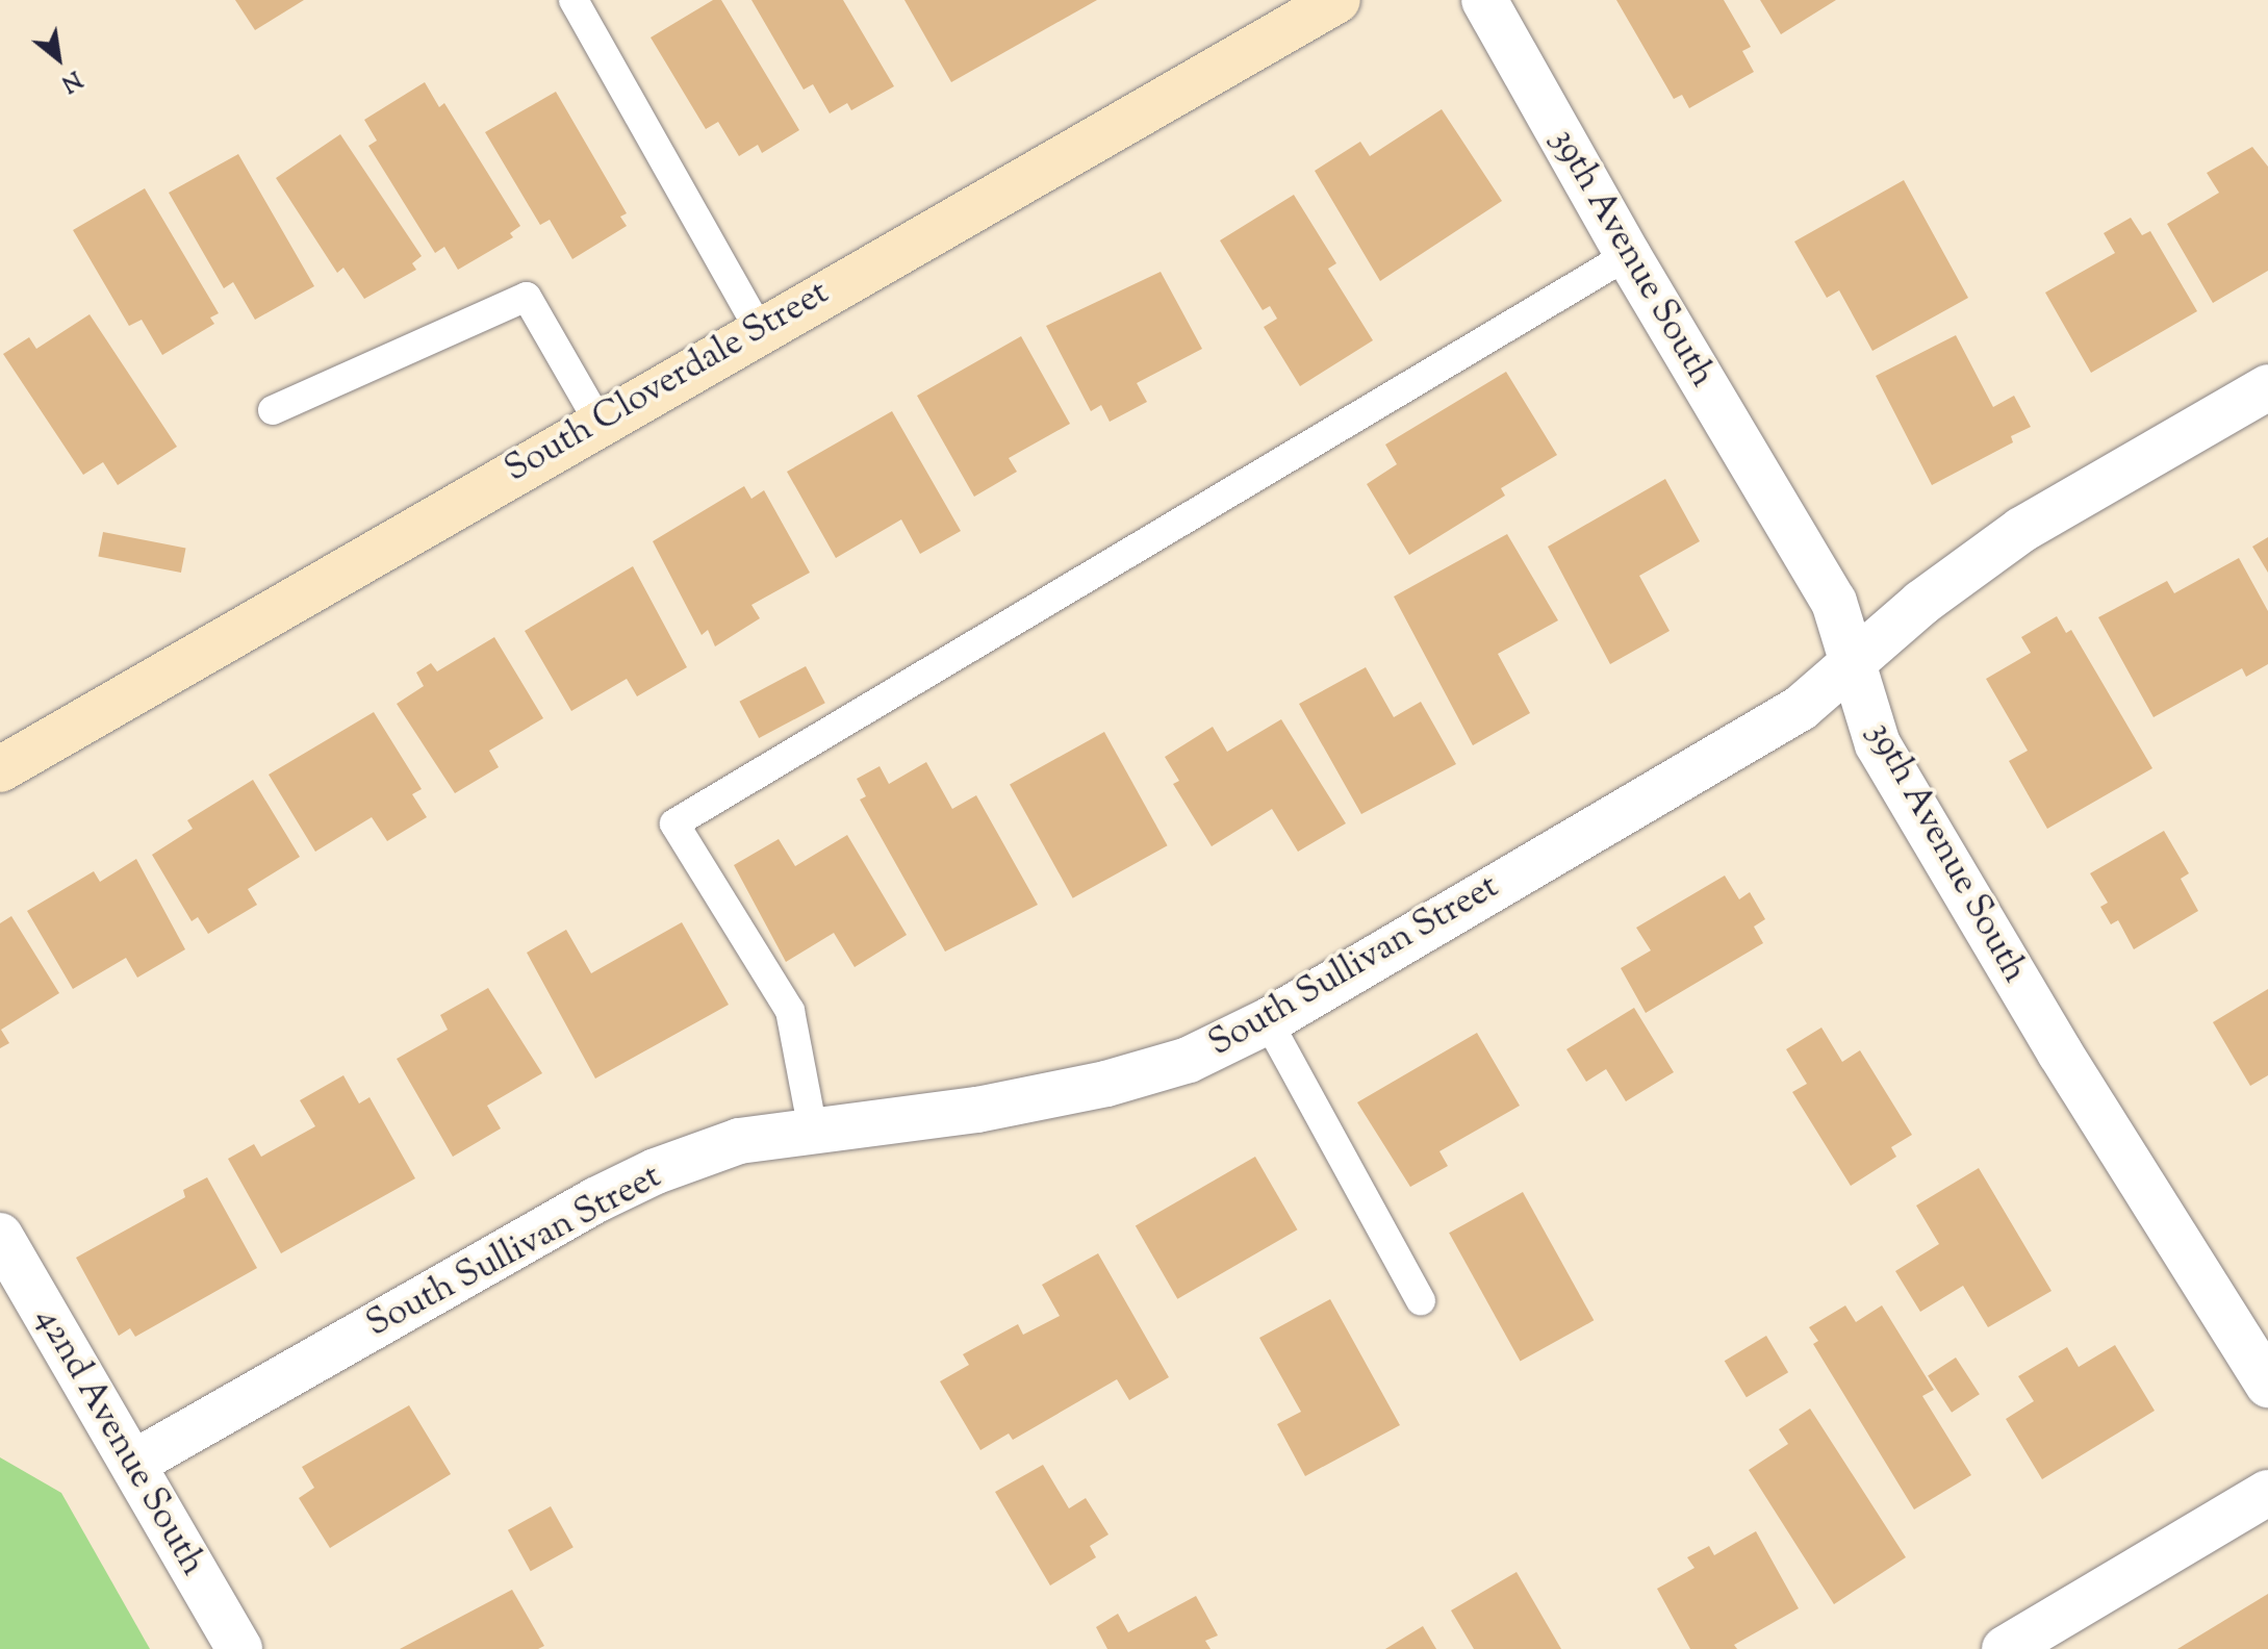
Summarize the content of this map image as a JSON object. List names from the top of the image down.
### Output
{
  "streets": {
    "street": [
      "39th Avenue South",
      "South Cloverdale Street",
      "South Sullivan Street",
      "42nd Avenue South"
    ]
  },
  "crossings": [
    ["39th Avenue South", "South Sullivan Street"],
    ["South Sullivan Street", "42nd Avenue South"]
  ],
  "north": "bottom right"
}
